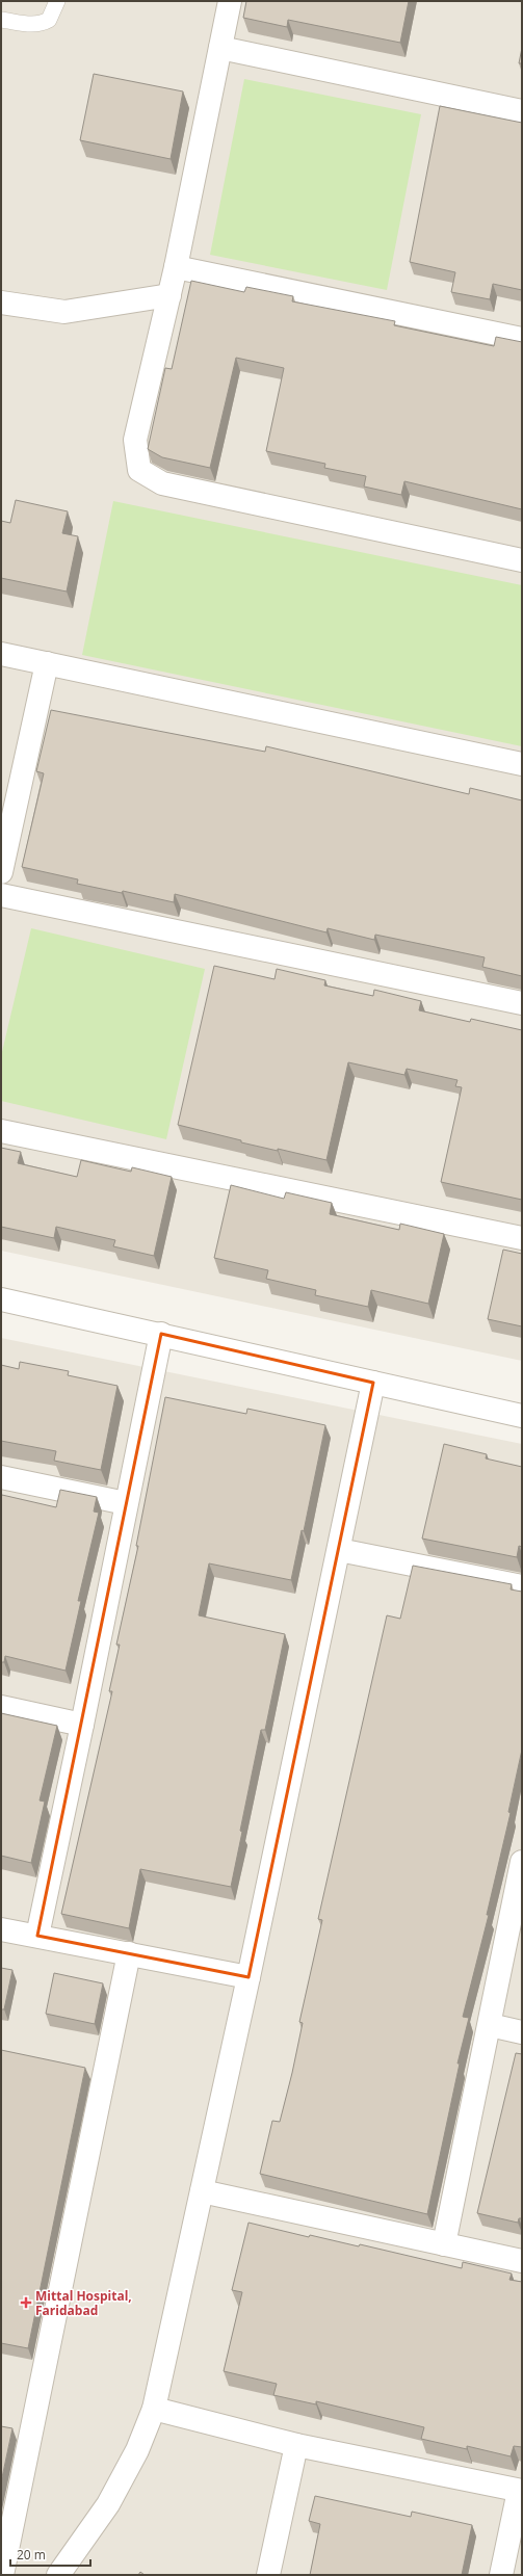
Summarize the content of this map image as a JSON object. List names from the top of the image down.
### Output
{
  "places": {
    "health": ["Mittal Hospital, Faridabad"]
  },
  "scale_bar": "20 m"
}
